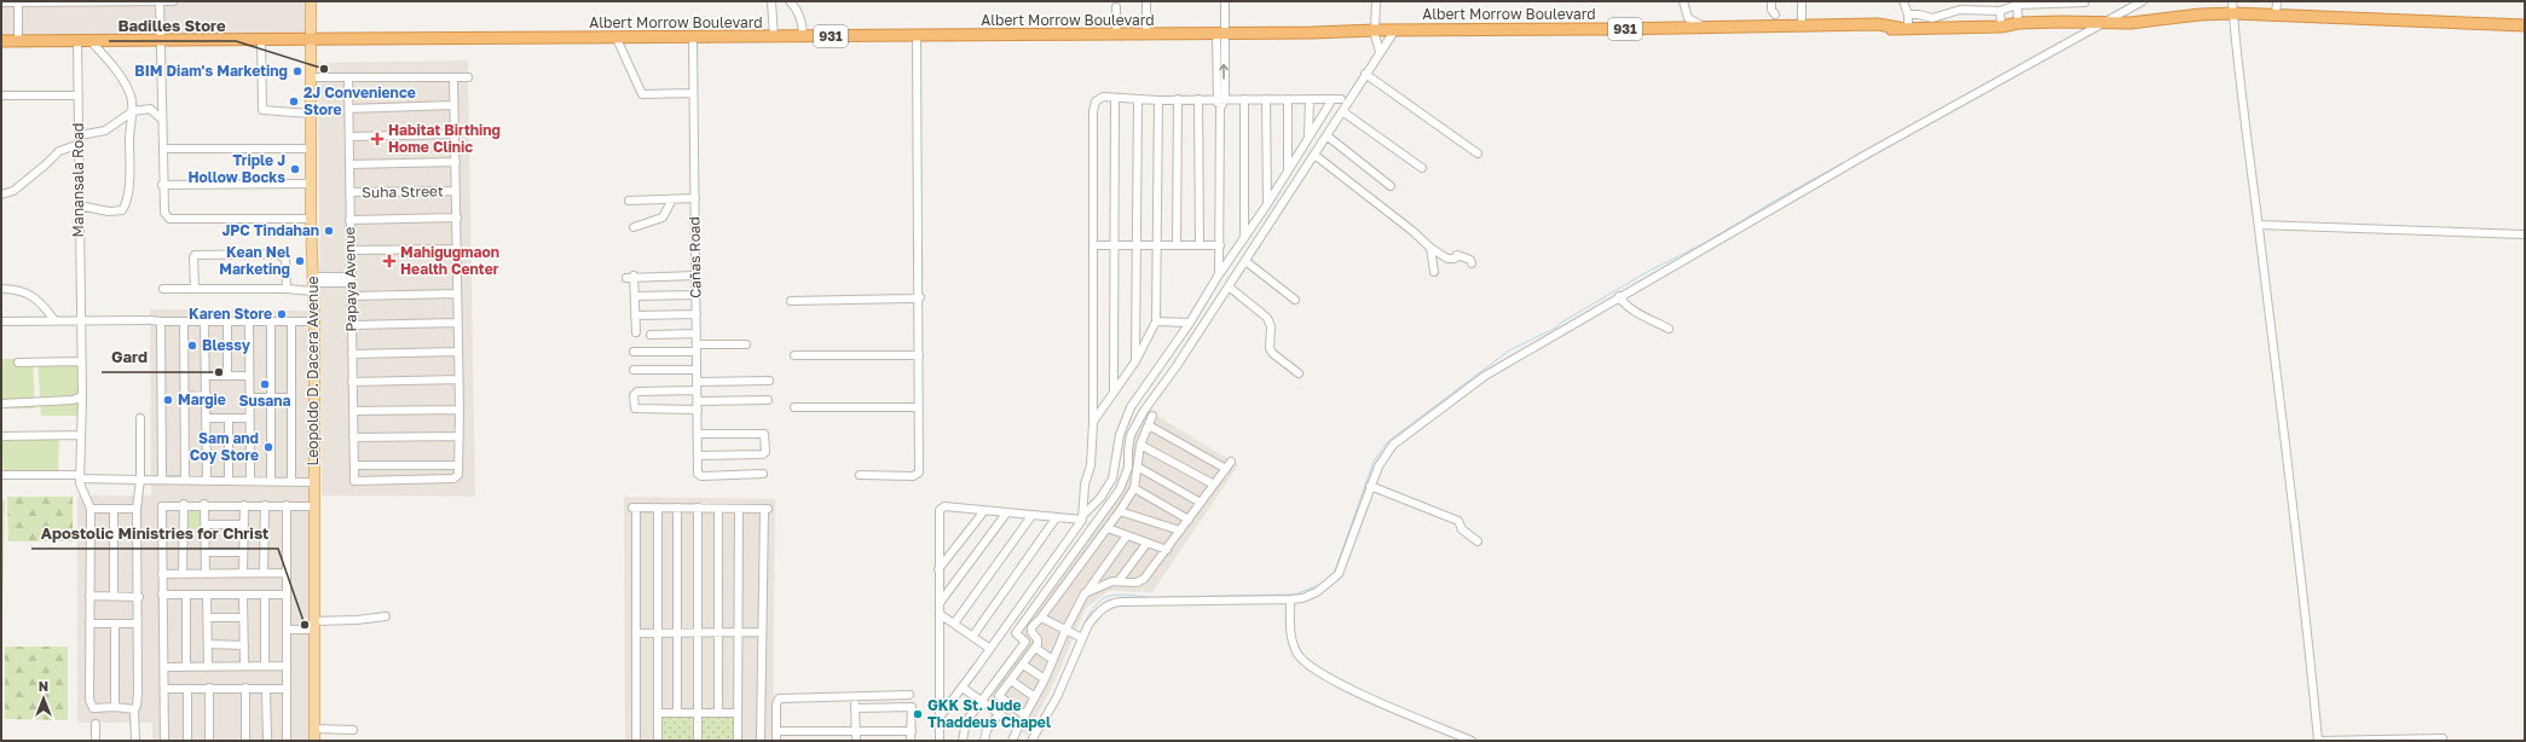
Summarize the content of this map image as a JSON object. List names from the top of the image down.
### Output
{
  "streets": {
    "highway": ["Albert Morrow Boulevard", "931"],
    "main road": ["Leopoldo D. Dacera Avenue"],
    "street": [
      "Manansala Road",
      "Suha Street",
      "Cañas Road",
      "Papaya Avenue"
    ]
  },
  "crossings": [
    ["Albert Morrow Boulevard", "Manansala Road"],
    ["Albert Morrow Boulevard", "Cañas Road"],
    ["Albert Morrow Boulevard", "Leopoldo D. Dacera Avenue"],
    ["Suha Street", "Papaya Avenue"]
  ],
  "places": {
    "other": [
      "Badilles Store",
      "BIM Diam's Marketing",
      "2J Convenience Store",
      "Triple J Hollow Bocks",
      "JPC Tindahan",
      "Kean Nel Marketing",
      "Karen Store",
      "Blessy",
      "Gard",
      "Susana",
      "Margie",
      "Sam and Coy Store",
      "Apostolic Ministries for Christ",
      "GKK St. Jude Thaddeus Chapel"
    ],
    "health": ["Habitat Birthing Home Clinic", "Mahigugmaon Health Center"]
  },
  "north": "top"
}
